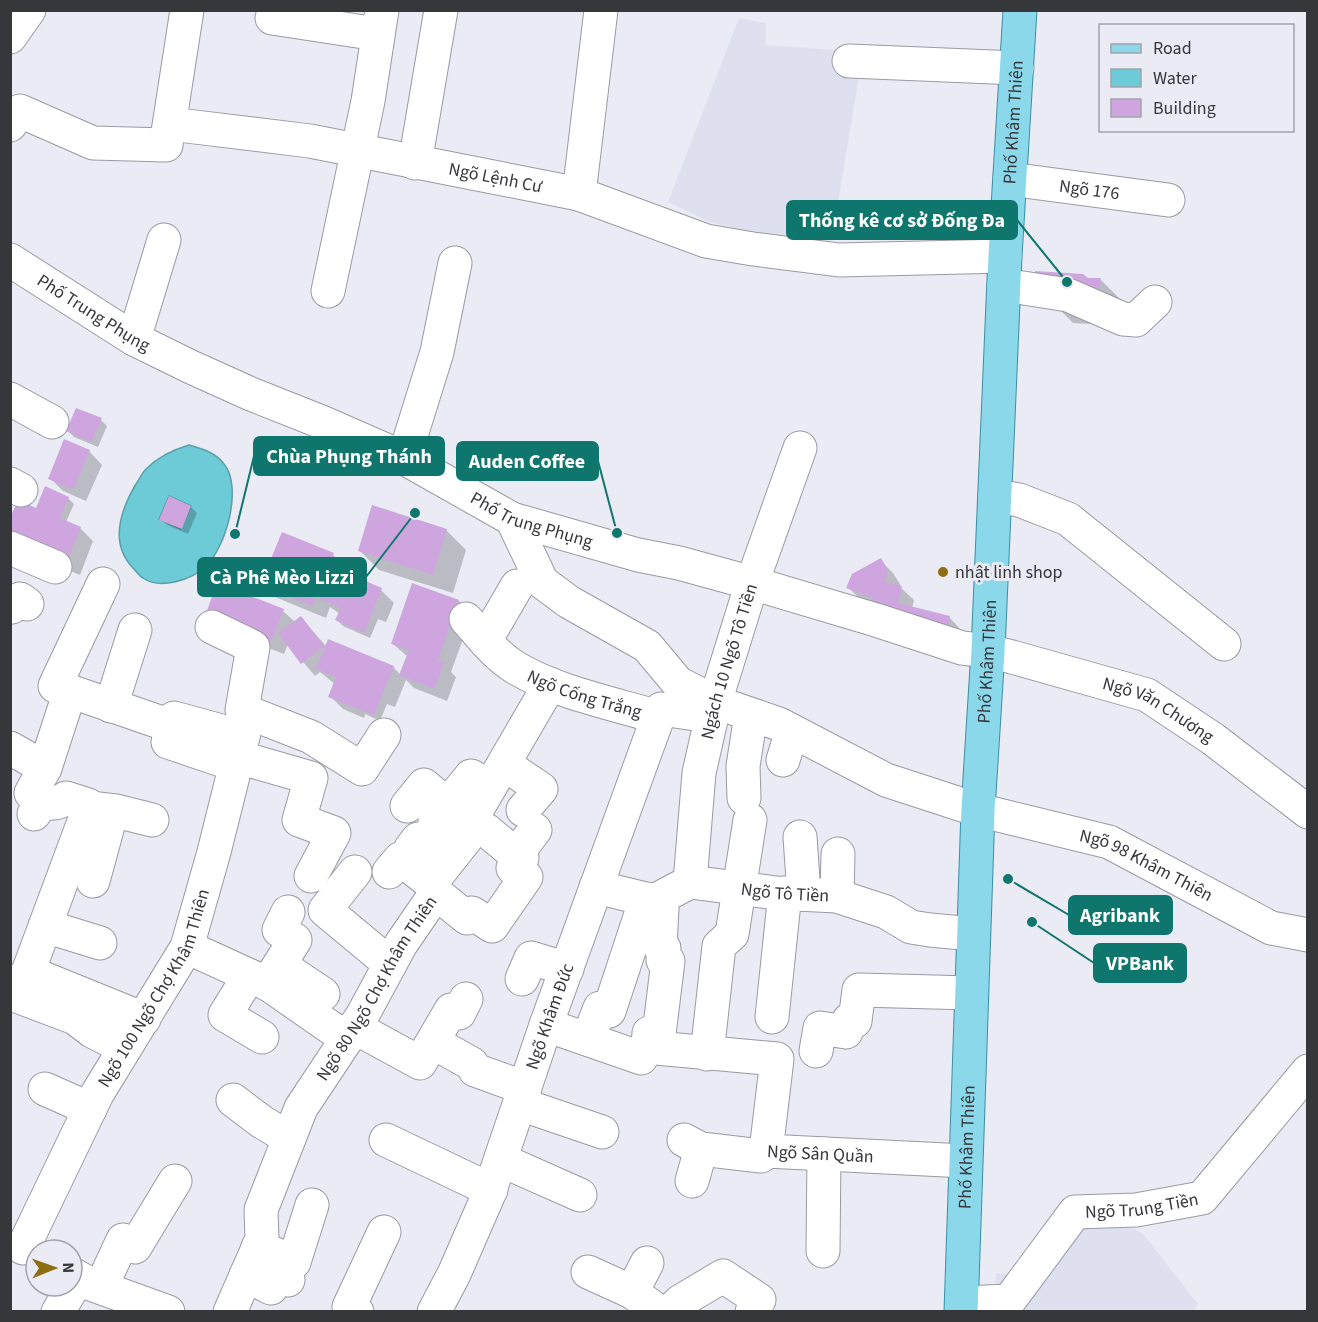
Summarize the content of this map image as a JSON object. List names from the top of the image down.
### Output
{
  "streets": {
    "main road": ["Phố Khâm Thiên"],
    "street": [
      "Ngõ Lệnh Cư",
      "Ngõ 176",
      "Phố Trung Phụng",
      "Ngách 10 Ngõ Tô Tiền",
      "Ngõ Cống Trắng",
      "Ngõ Văn Chương",
      "Ngõ 98 Khâm Thiên",
      "Ngõ Tô Tiền",
      "Ngõ 100 Ngõ Chợ Khâm Thiên",
      "Ngõ 80 Ngõ Chợ Khâm Thiên",
      "Ngõ Khâm Đức",
      "Ngõ Sân Quần",
      "Ngõ Trung Tiền"
    ]
  },
  "crossings": [
    ["Phố Khâm Thiên", "Ngõ Lệnh Cư"],
    ["Phố Khâm Thiên", "Ngõ 176"],
    ["Phố Khâm Thiên", "Phố Trung Phụng"],
    ["Phố Khâm Thiên", "Ngõ Văn Chương"],
    ["Phố Khâm Thiên", "Ngõ 98 Khâm Thiên"],
    ["Phố Khâm Thiên", "Ngõ Tô Tiền"],
    ["Phố Khâm Thiên", "Ngõ Sân Quần"],
    ["Phố Khâm Thiên", "Ngõ Trung Tiền"],
    ["Phố Trung Phụng", "Ngách 10 Ngõ Tô Tiền"],
    ["Phố Trung Phụng", "Ngõ Văn Chương"],
    ["Ngách 10 Ngõ Tô Tiền", "Ngõ Cống Trắng"],
    ["Ngách 10 Ngõ Tô Tiền", "Ngõ Tô Tiền"],
    ["Ngõ Cống Trắng", "Ngõ 80 Ngõ Chợ Khâm Thiên"],
    ["Ngõ Cống Trắng", "Ngõ Khâm Đức"]
  ],
  "places": [
    "Thống kê cơ sở Đống Đa",
    "Cà Phê Mèo Lizzi",
    "Auden Coffee",
    "Chùa Phụng Thánh",
    "nhật linh shop",
    "Agribank",
    "VPBank"
  ],
  "legend": ["Road", "Water", "Building"],
  "north": "right"
}
